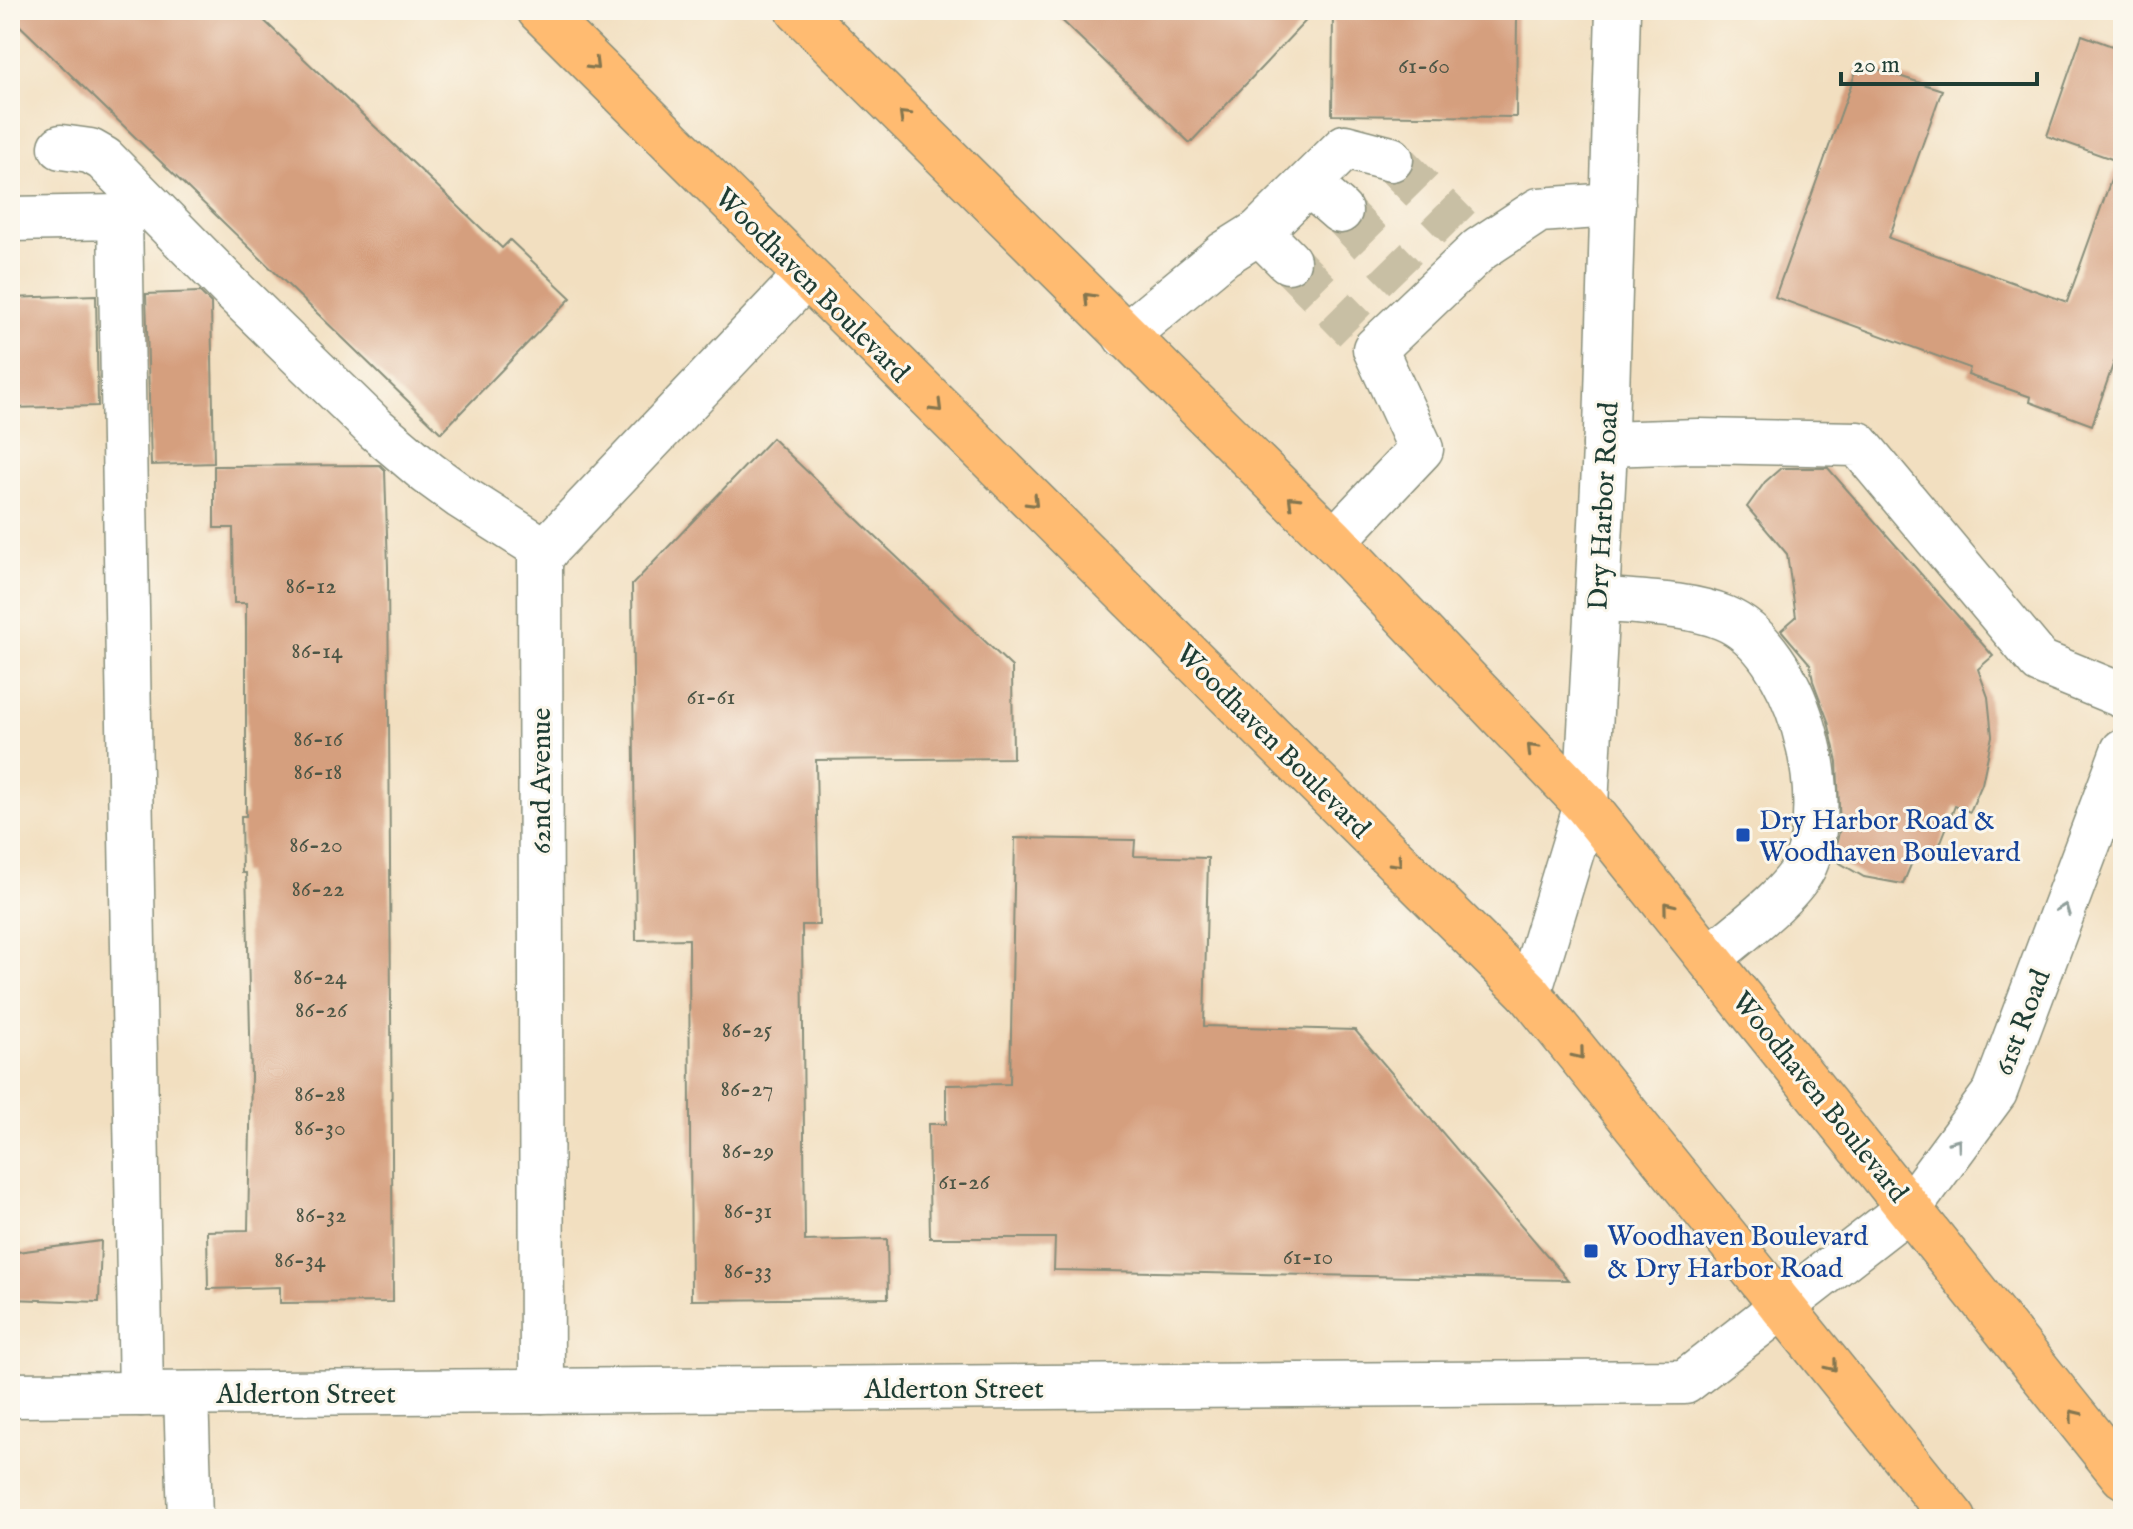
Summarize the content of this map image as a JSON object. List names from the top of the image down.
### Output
{
  "streets": {
    "main road": ["Woodhaven Boulevard"],
    "street": [
      "Dry Harbor Road",
      "62nd Avenue",
      "61st Road",
      "Alderton Street"
    ]
  },
  "crossings": [
    ["Woodhaven Boulevard", "Dry Harbor Road"],
    ["Woodhaven Boulevard", "61st Road"],
    ["Woodhaven Boulevard", "Alderton Street"],
    ["62nd Avenue", "Alderton Street"],
    ["61st Road", "Alderton Street"]
  ],
  "one_way": ["61st Road"],
  "places": {
    "transit": ["Dry Harbor Road & Woodhaven Boulevard", "Woodhaven Boulevard & Dry Harbor Road"]
  },
  "house_numbers": [
    "61-60",
    "86-12",
    "86-14",
    "61-61",
    "86-16",
    "86-18",
    "86-20",
    "86-22",
    "86-24",
    "86-26",
    "86-25",
    "86-27",
    "86-28",
    "86-30",
    "86-29",
    "61-26",
    "86-31",
    "86-32",
    "61-10",
    "86-34",
    "86-33"
  ],
  "scale_bar": "20 m"
}
